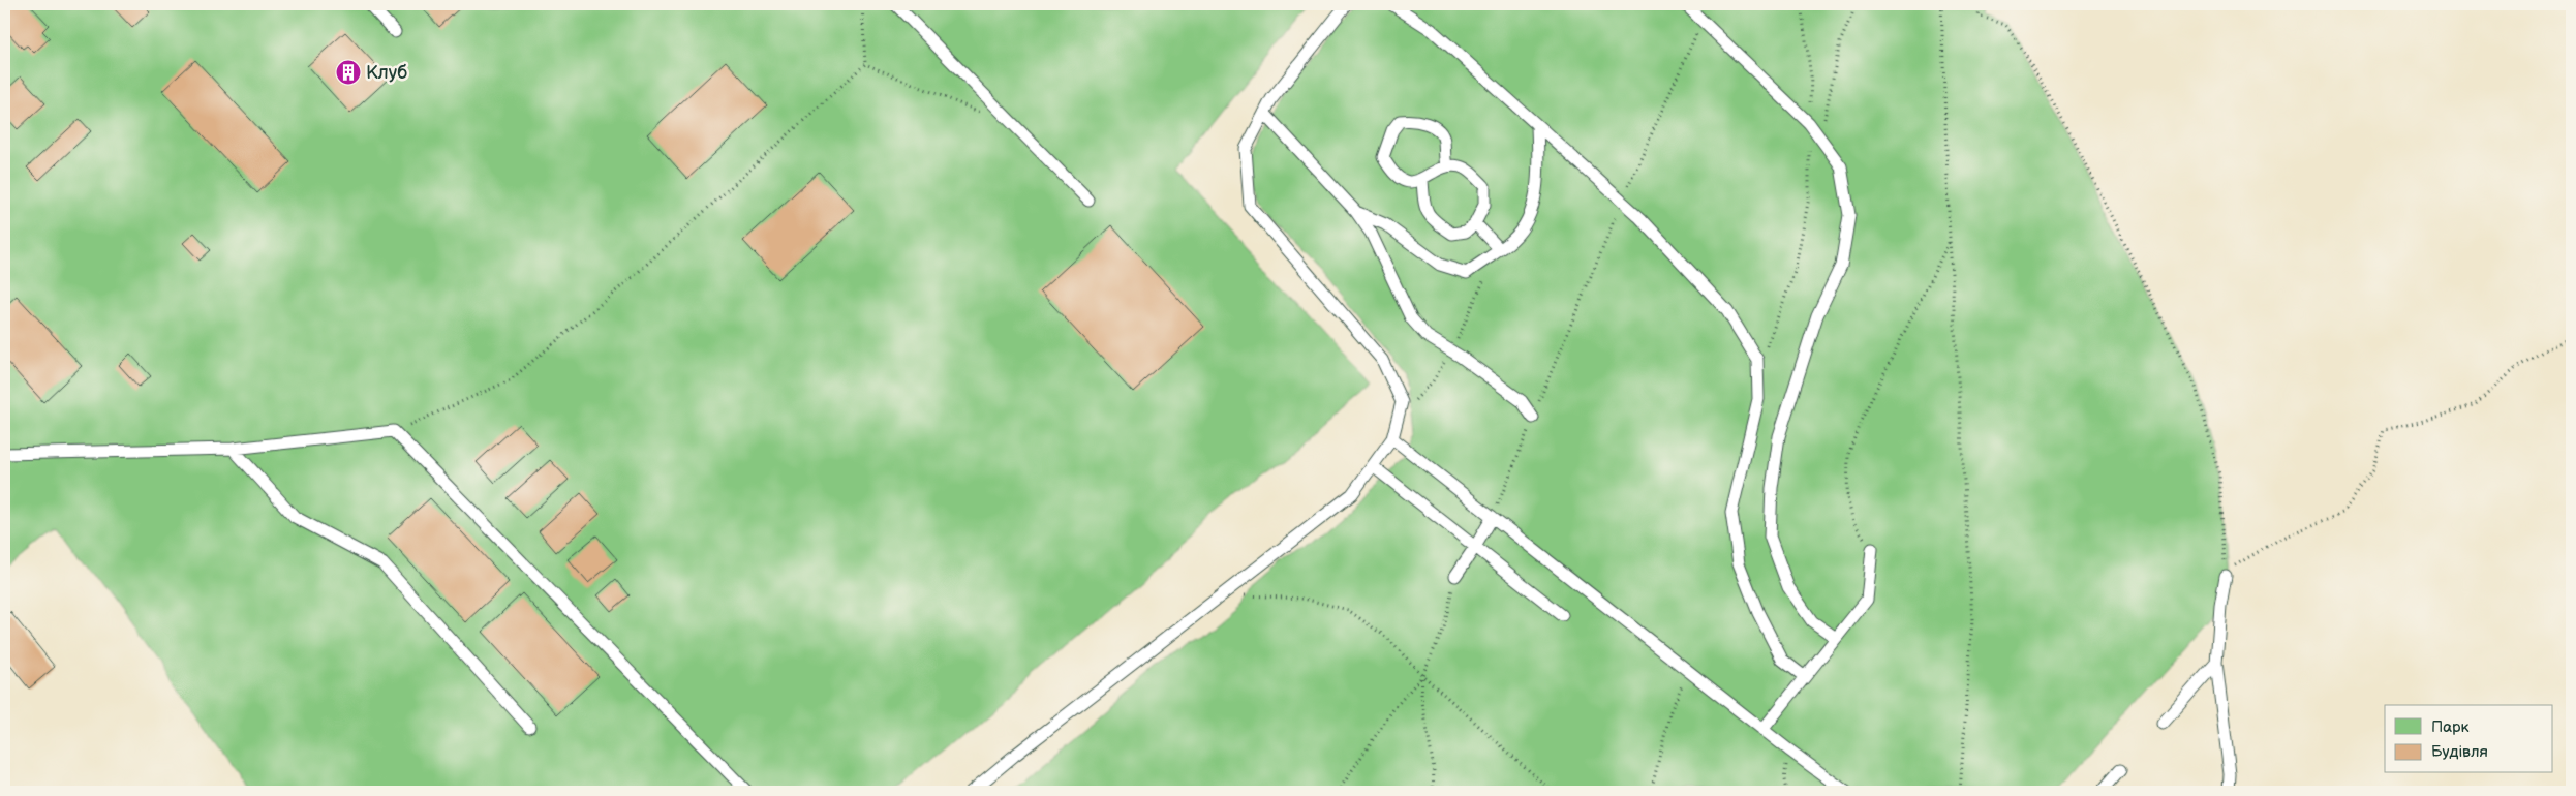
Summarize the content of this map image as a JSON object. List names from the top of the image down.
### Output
{
  "places": {
    "building": ["Клуб"]
  },
  "legend": ["Парк", "Будівля"]
}
